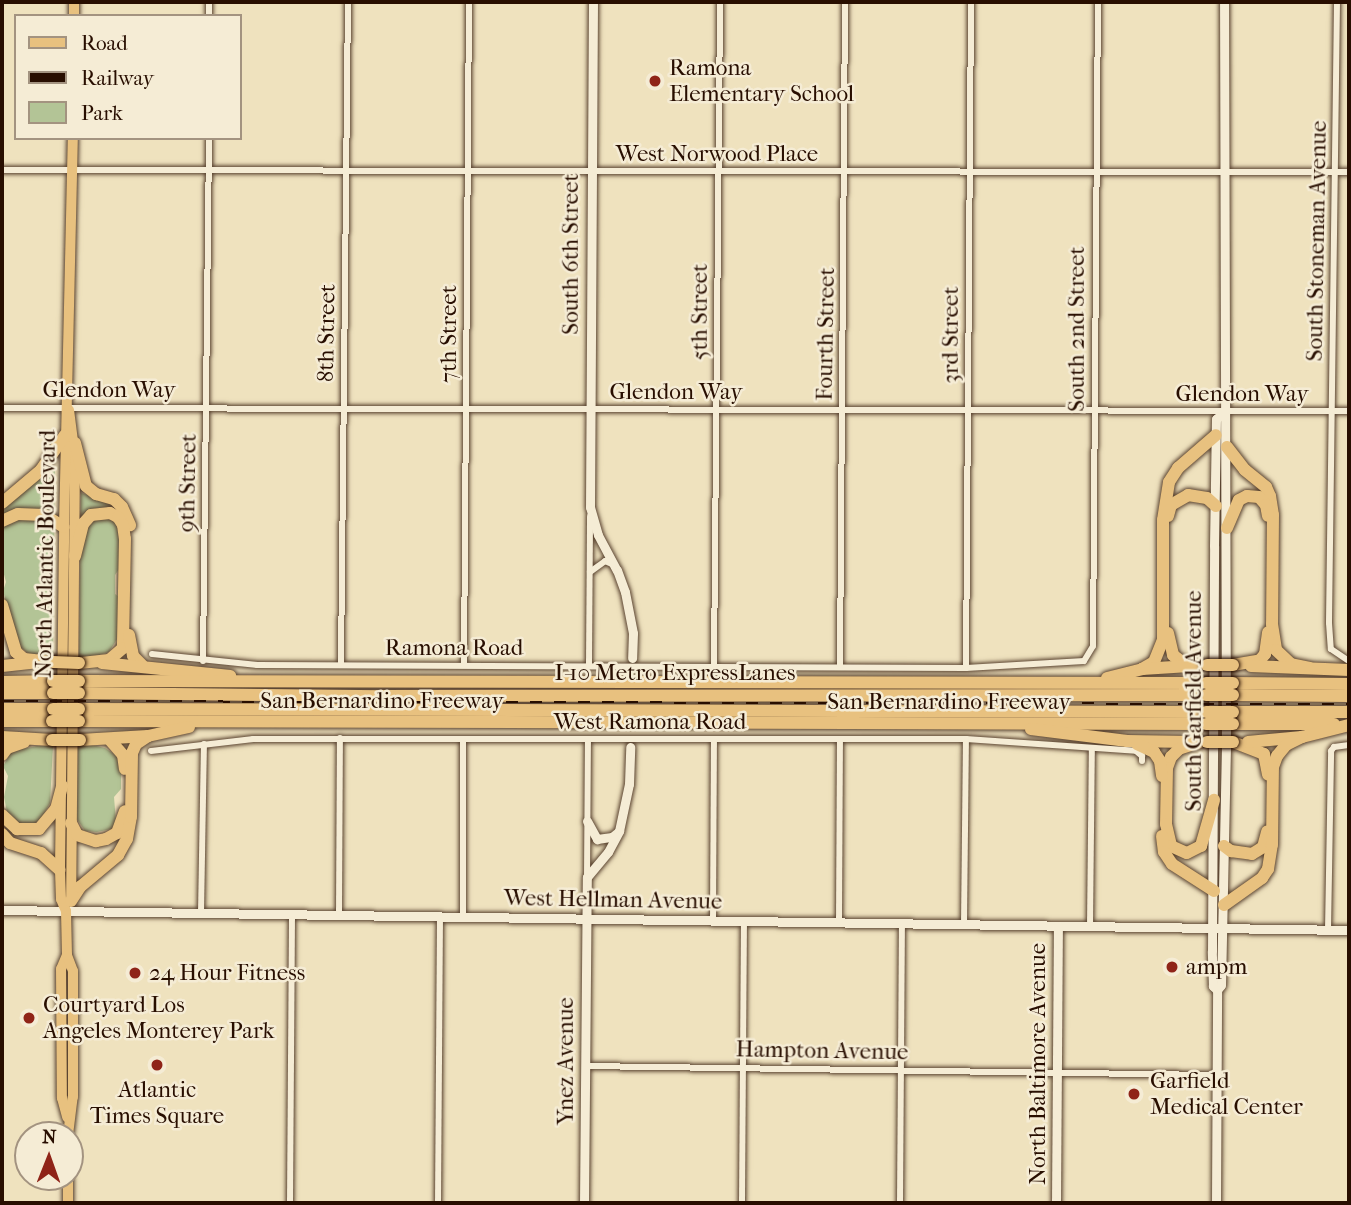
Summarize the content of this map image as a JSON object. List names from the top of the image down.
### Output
{
  "streets": {
    "highway": ["I-10 Metro ExpressLanes", "San Bernardino Freeway"],
    "main road": ["North Atlantic Boulevard"],
    "street": [
      "West Norwood Place",
      "South Stoneman Avenue",
      "South 6th Street",
      "5th Street",
      "South 2nd Street",
      "8th Street",
      "7th Street",
      "Fourth Street",
      "3rd Street",
      "Glendon Way",
      "9th Street",
      "Ramona Road",
      "South Garfield Avenue",
      "West Ramona Road",
      "West Hellman Avenue",
      "Hampton Avenue",
      "Ynez Avenue",
      "North Baltimore Avenue"
    ]
  },
  "crossings": [
    ["West Norwood Place", "South Stoneman Avenue"],
    ["West Norwood Place", "South 6th Street"],
    ["West Norwood Place", "5th Street"],
    ["West Norwood Place", "South 2nd Street"],
    ["West Norwood Place", "8th Street"],
    ["West Norwood Place", "7th Street"],
    ["West Norwood Place", "Fourth Street"],
    ["West Norwood Place", "3rd Street"],
    ["West Norwood Place", "9th Street"],
    ["West Norwood Place", "North Atlantic Boulevard"],
    ["West Norwood Place", "South Garfield Avenue"],
    ["South Stoneman Avenue", "Glendon Way"],
    ["South 6th Street", "Glendon Way"],
    ["South 6th Street", "Ramona Road"],
    ["5th Street", "Glendon Way"],
    ["5th Street", "Ramona Road"],
    ["South 2nd Street", "Glendon Way"],
    ["South 2nd Street", "Ramona Road"],
    ["8th Street", "Glendon Way"],
    ["8th Street", "Ramona Road"],
    ["7th Street", "Glendon Way"],
    ["7th Street", "Ramona Road"],
    ["Fourth Street", "Glendon Way"],
    ["Fourth Street", "Ramona Road"],
    ["3rd Street", "Glendon Way"],
    ["3rd Street", "Ramona Road"],
    ["Glendon Way", "9th Street"],
    ["Glendon Way", "North Atlantic Boulevard"],
    ["Glendon Way", "South Garfield Avenue"],
    ["9th Street", "Ramona Road"],
    ["North Atlantic Boulevard", "West Hellman Avenue"],
    ["I-10 Metro ExpressLanes", "San Bernardino Freeway"],
    ["South Garfield Avenue", "West Hellman Avenue"],
    ["West Hellman Avenue", "Ynez Avenue"],
    ["West Hellman Avenue", "North Baltimore Avenue"],
    ["Hampton Avenue", "Ynez Avenue"],
    ["Hampton Avenue", "North Baltimore Avenue"]
  ],
  "places": [
    "Ramona Elementary School",
    "ampm",
    "24 Hour Fitness",
    "Courtyard Los Angeles Monterey Park",
    "Atlantic Times Square",
    "Garfield Medical Center"
  ],
  "legend": ["Road", "Railway", "Park"],
  "north": "top"
}
